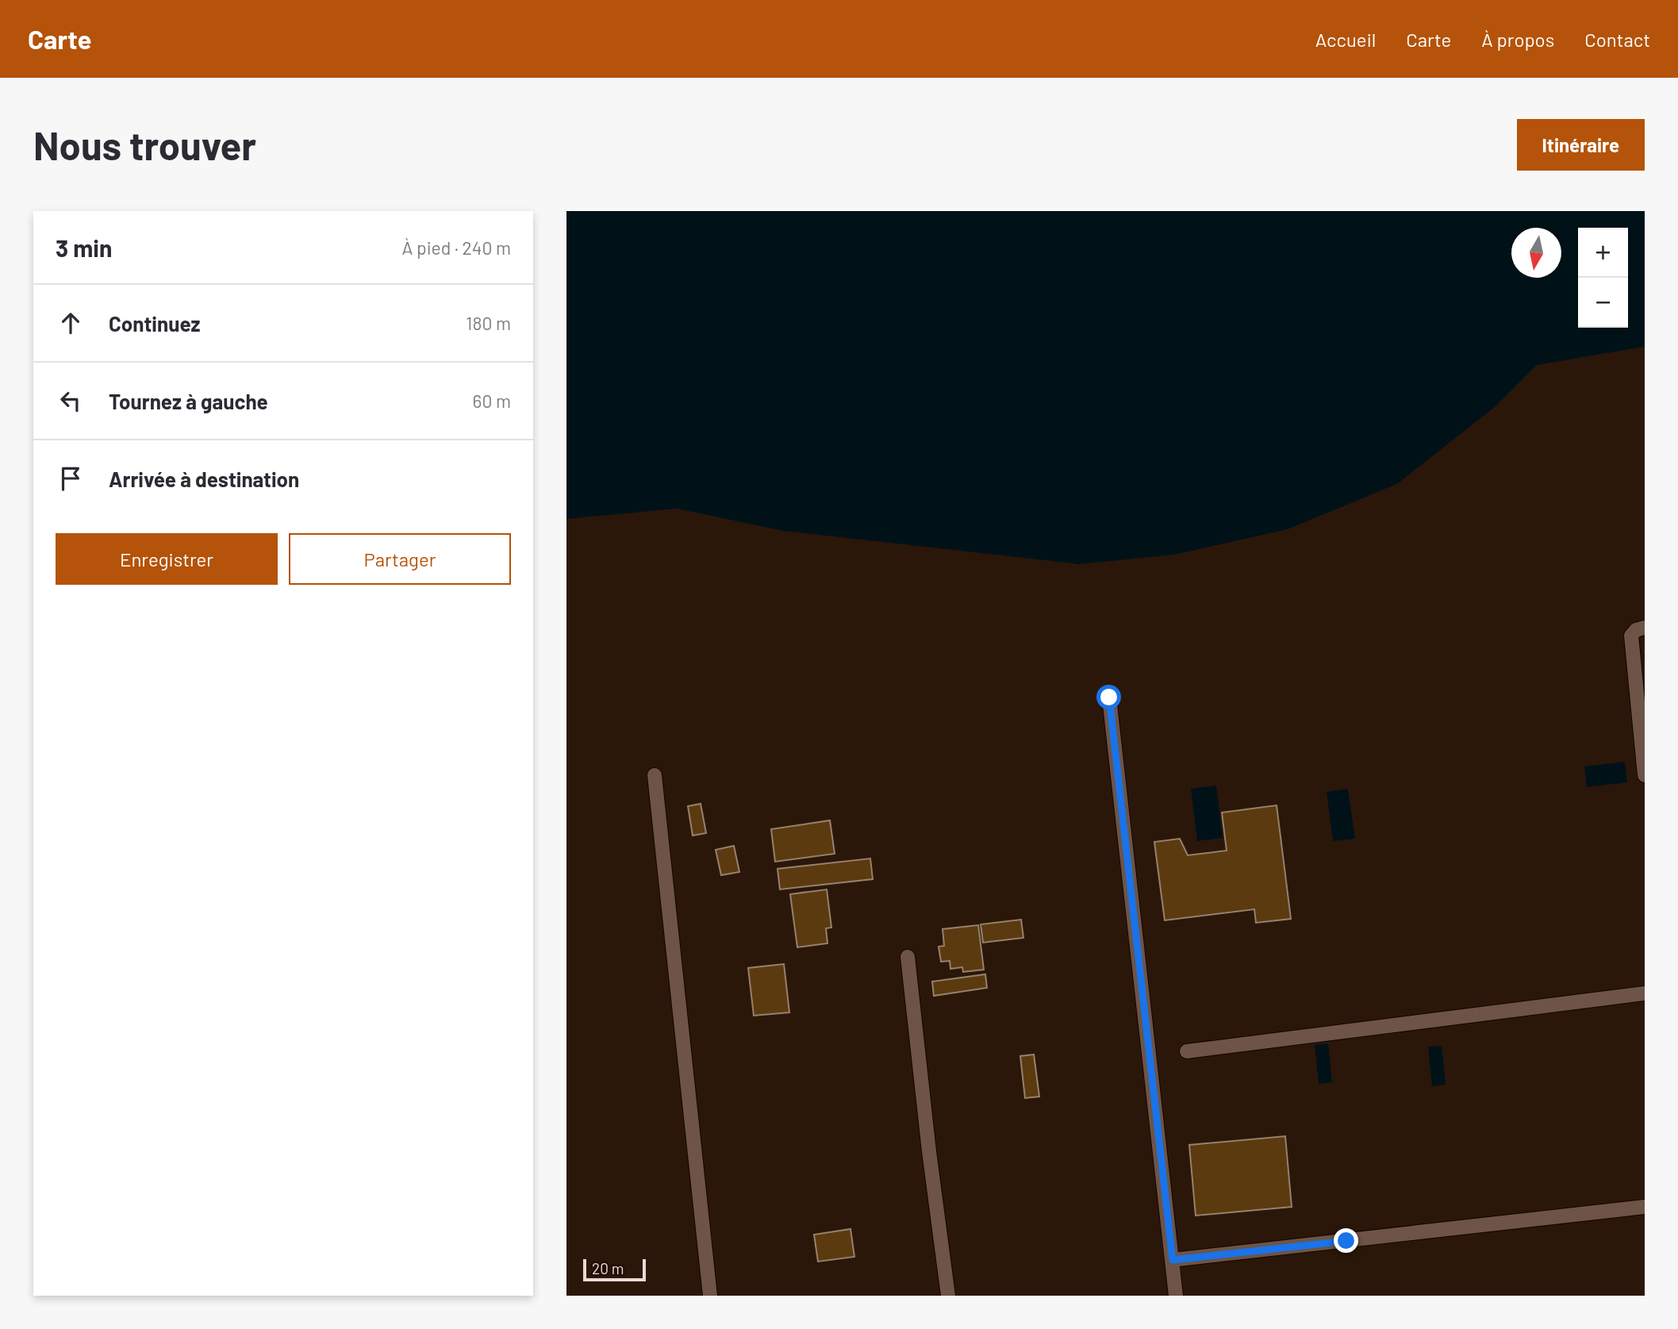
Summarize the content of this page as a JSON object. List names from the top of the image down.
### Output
{
  "scale_bar": "20 m",
  "north": "bottom",
  "page": {
    "header": "Carte",
    "nav": [
      "Accueil",
      "Carte",
      "À propos",
      "Contact"
    ],
    "buttons": [
      "Itinéraire",
      ["Enregistrer", "Partager"]
    ],
    "title": "Nous trouver",
    "heading": ["3 min", "À pied · 240 m"],
    "map_buttons": ["+", "−"],
    "list": [
      ["Continuez", "180 m"],
      ["Tournez à gauche", "60 m"],
      "Arrivée à destination"
    ],
    "scale": "20 m"
  }
}
